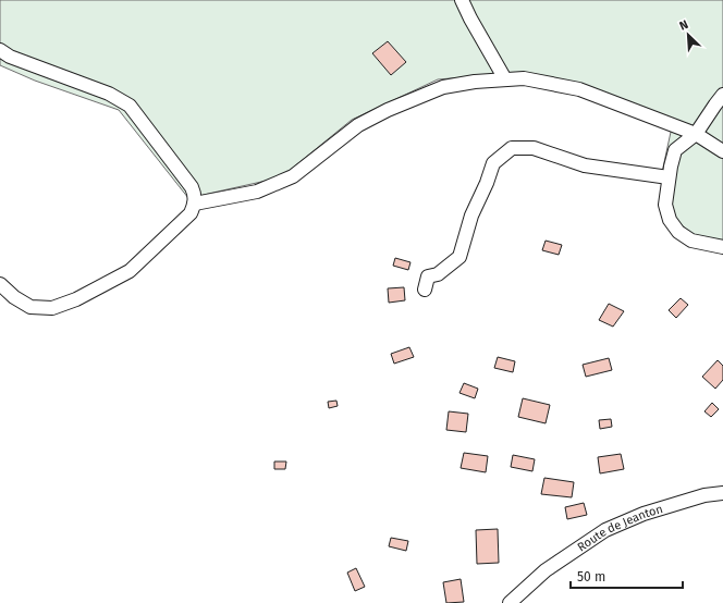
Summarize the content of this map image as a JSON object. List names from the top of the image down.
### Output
{
  "streets": {
    "street": ["Route de Jeanton"]
  },
  "scale_bar": "50 m",
  "north": "top left"
}
